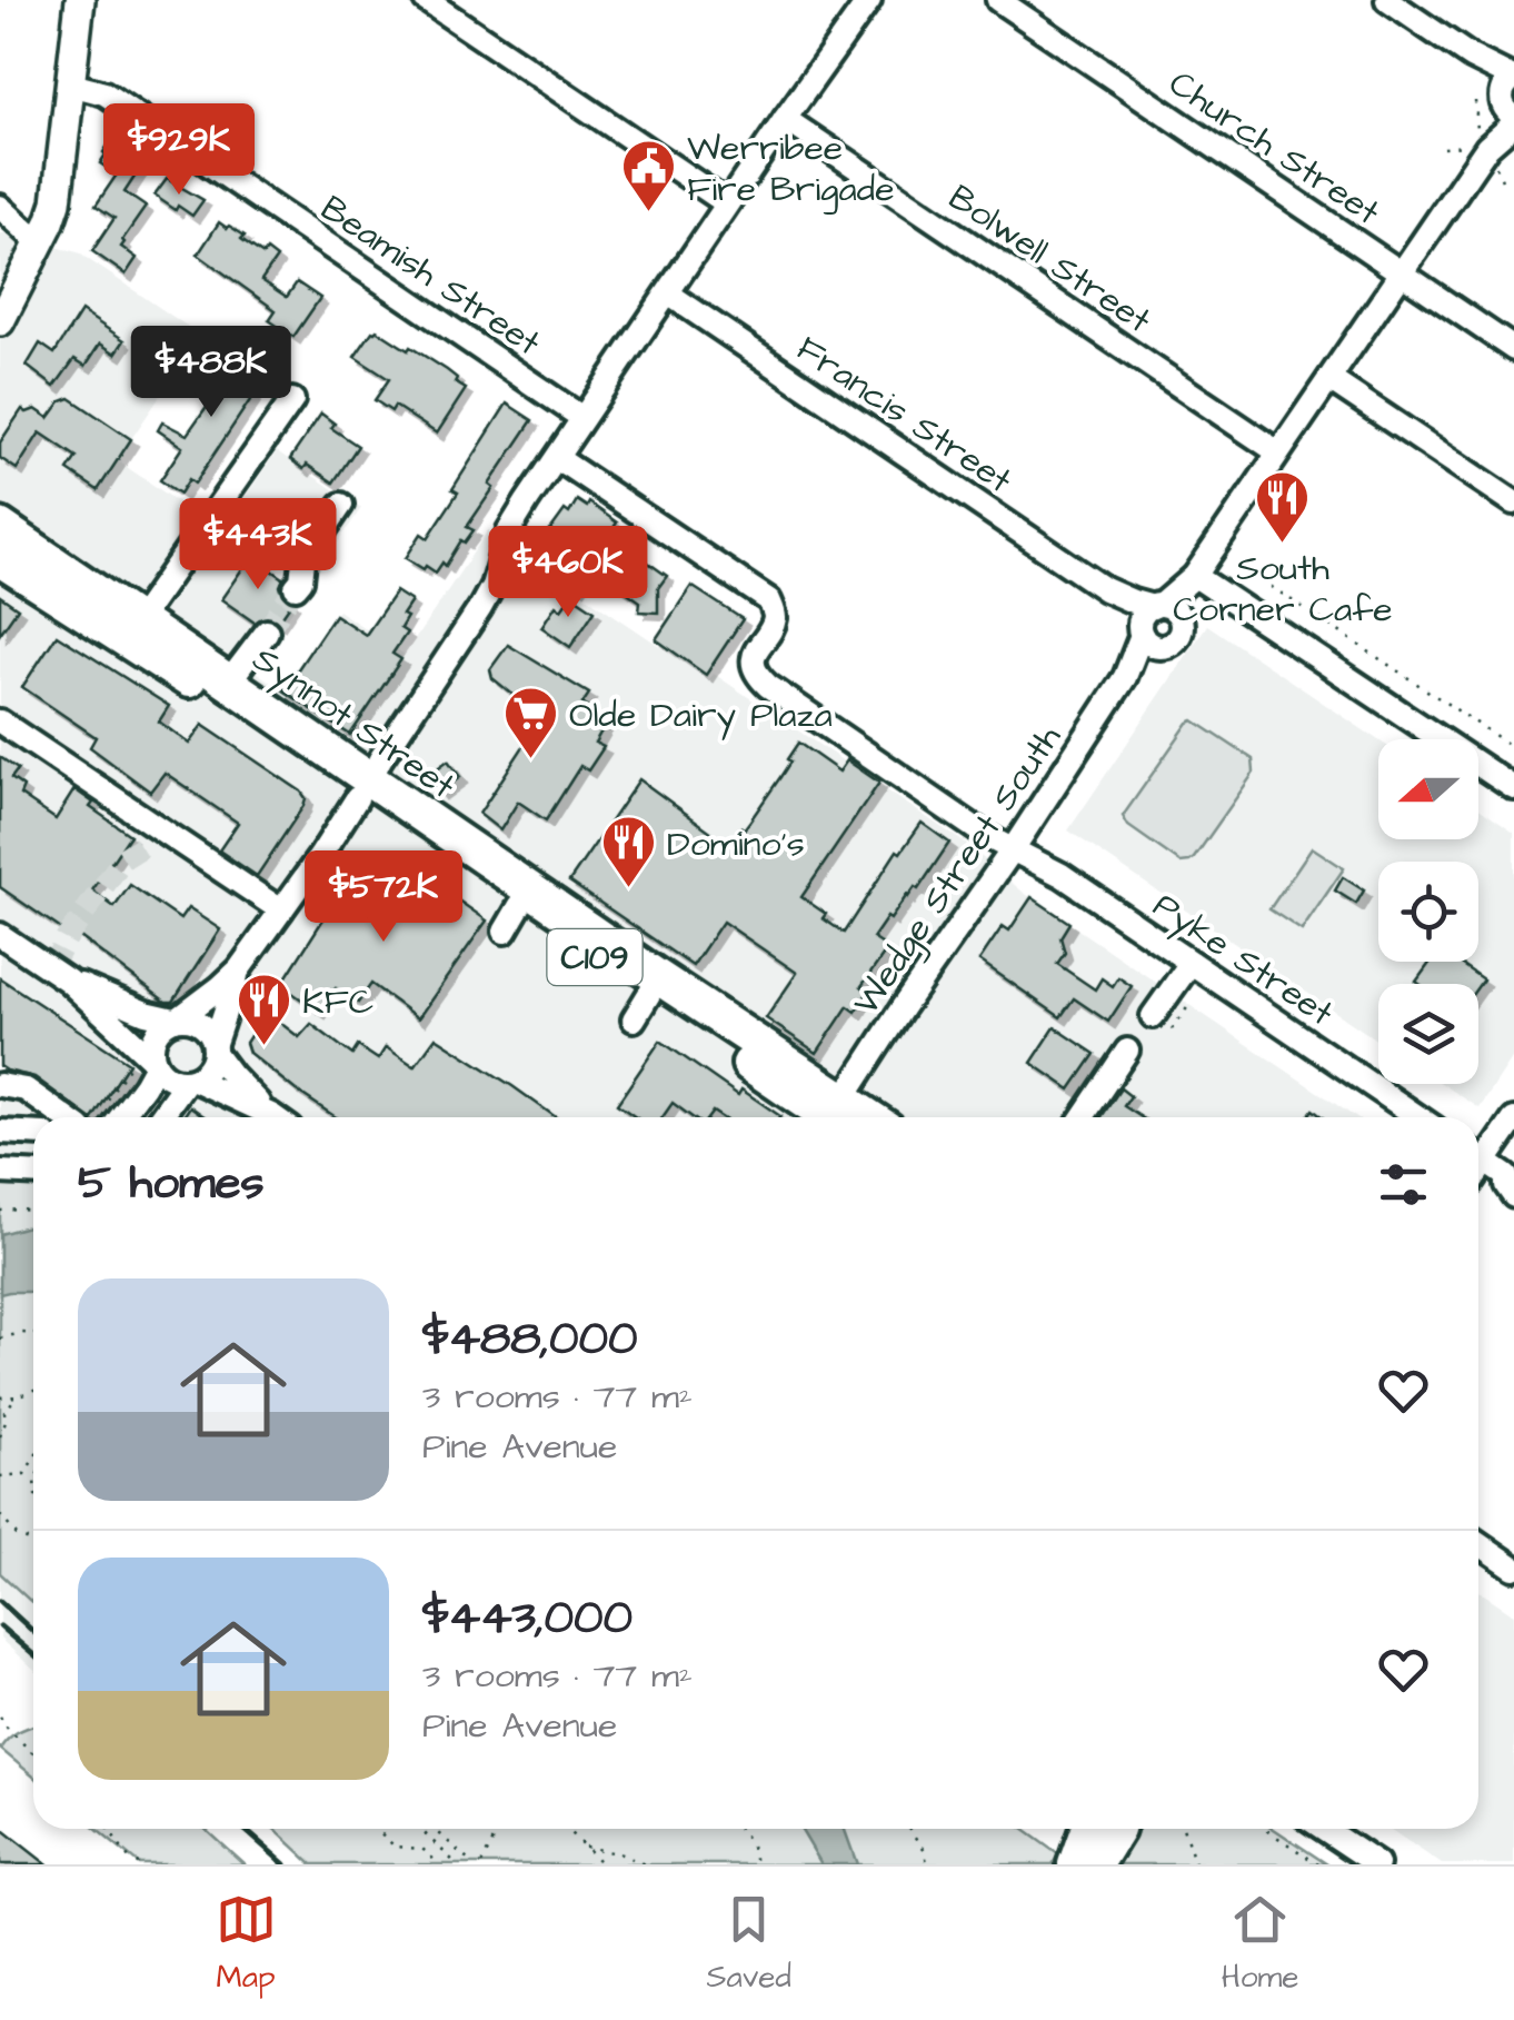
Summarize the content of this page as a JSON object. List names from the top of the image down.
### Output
{
  "streets": {
    "highway": ["Synnot Street", "C109"],
    "street": [
      "Church Street",
      "Bolwell Street",
      "Beamish Street",
      "Francis Street",
      "Wedge Street South",
      "Pyke Street"
    ]
  },
  "crossings": [
    ["Church Street", "Wedge Street South"],
    ["Bolwell Street", "Wedge Street South"],
    ["Francis Street", "Wedge Street South"],
    ["Wedge Street South", "Pyke Street"]
  ],
  "places": {
    "public building": ["Werribee Fire Brigade"],
    "restaurant": ["South Corner Cafe", "Domino's", "KFC"],
    "supermarket": ["Olde Dairy Plaza"]
  },
  "north": "left",
  "page": {
    "price": [
      "$929K",
      "$488K",
      "$443K",
      "$460K",
      "$572K"
    ],
    "heading": "5 homes",
    "list": [
      {
        "name": "$488,000",
        "note": "3 rooms · 77 m² · Pine Avenue"
      },
      {
        "name": "$443,000",
        "note": "3 rooms · 77 m² · Pine Avenue"
      }
    ],
    "tabs": ["Map", "Saved", "Home"]
  }
}
